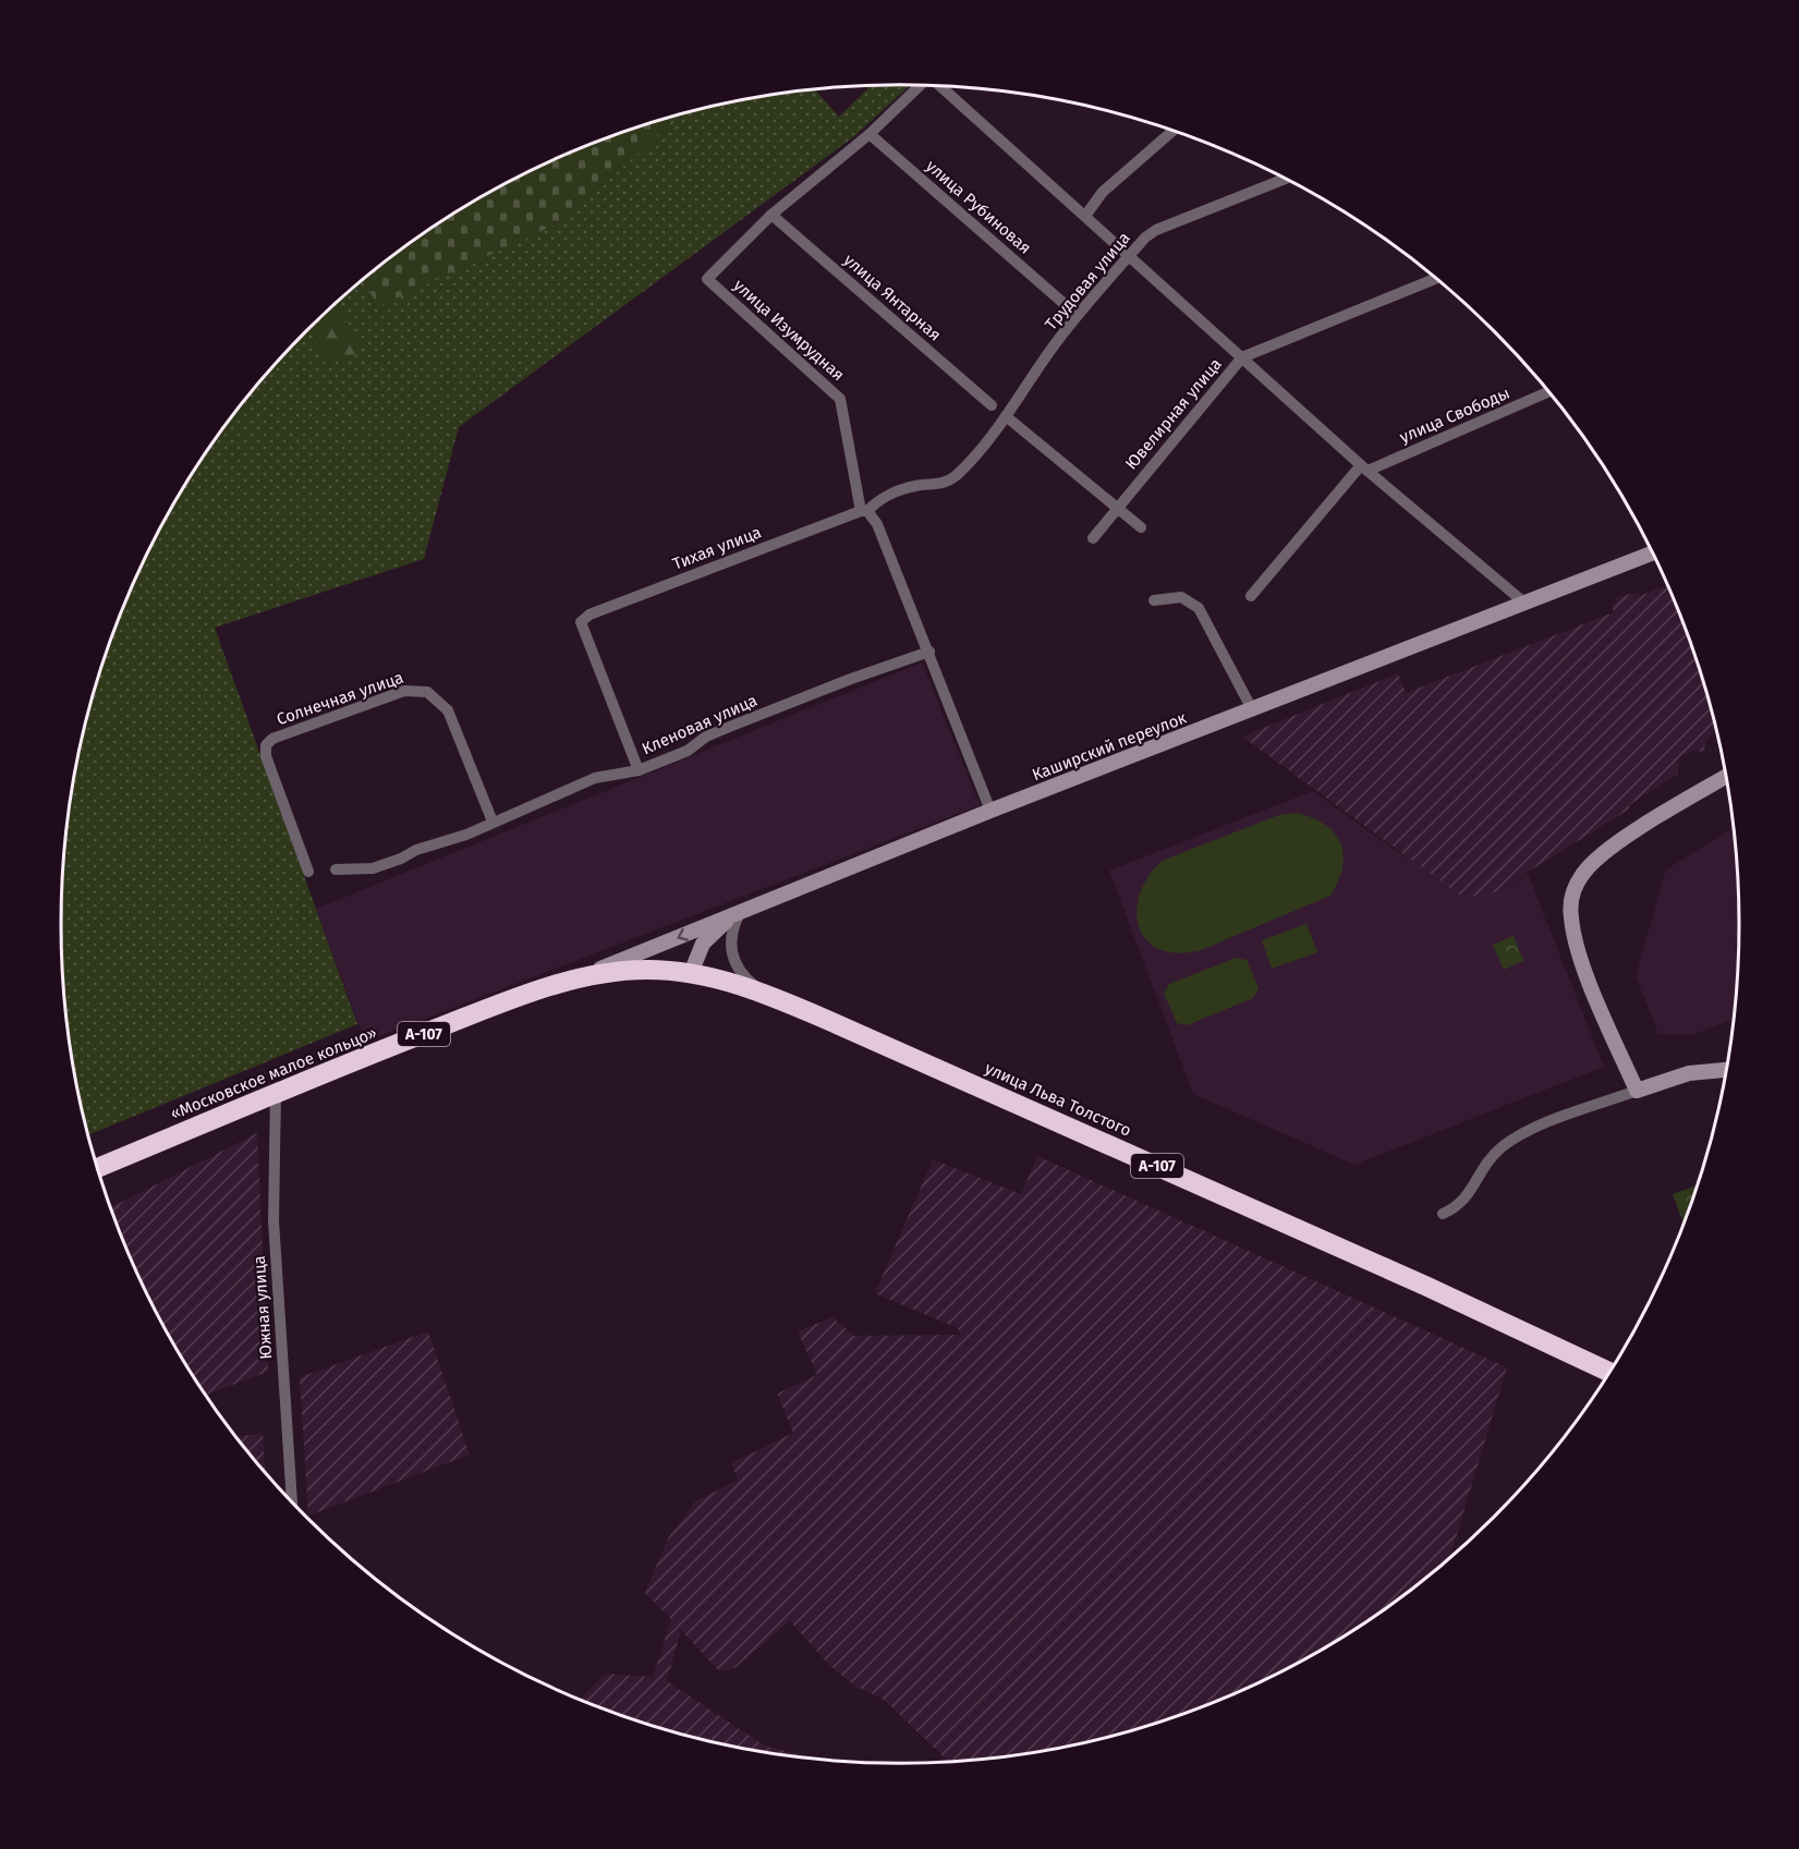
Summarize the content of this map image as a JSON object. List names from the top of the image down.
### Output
{
  "streets": {
    "highway": ["А-107", "«Московское малое кольцо»", "улица Льва Толстого"],
    "main road": ["Каширский переулок"],
    "street": [
      "улица Рубиновая",
      "Трудовая улица",
      "улица Янтарная",
      "улица Изумрудная",
      "Ювелирная улица",
      "улица Свободы",
      "Тихая улица",
      "Солнечная улица",
      "Кленовая улица",
      "Южная улица"
    ]
  },
  "crossings": [
    ["улица Рубиновая", "улица Изумрудная"],
    ["Трудовая улица", "Тихая улица"],
    ["улица Янтарная", "улица Изумрудная"],
    ["улица Изумрудная", "Тихая улица"],
    ["Тихая улица", "Кленовая улица"],
    ["Солнечная улица", "Кленовая улица"],
    ["Каширский переулок", "«Московское малое кольцо»"],
    ["Каширский переулок", "улица Льва Толстого"],
    ["«Московское малое кольцо»", "улица Льва Толстого"],
    ["«Московское малое кольцо»", "Южная улица"]
  ]
}
